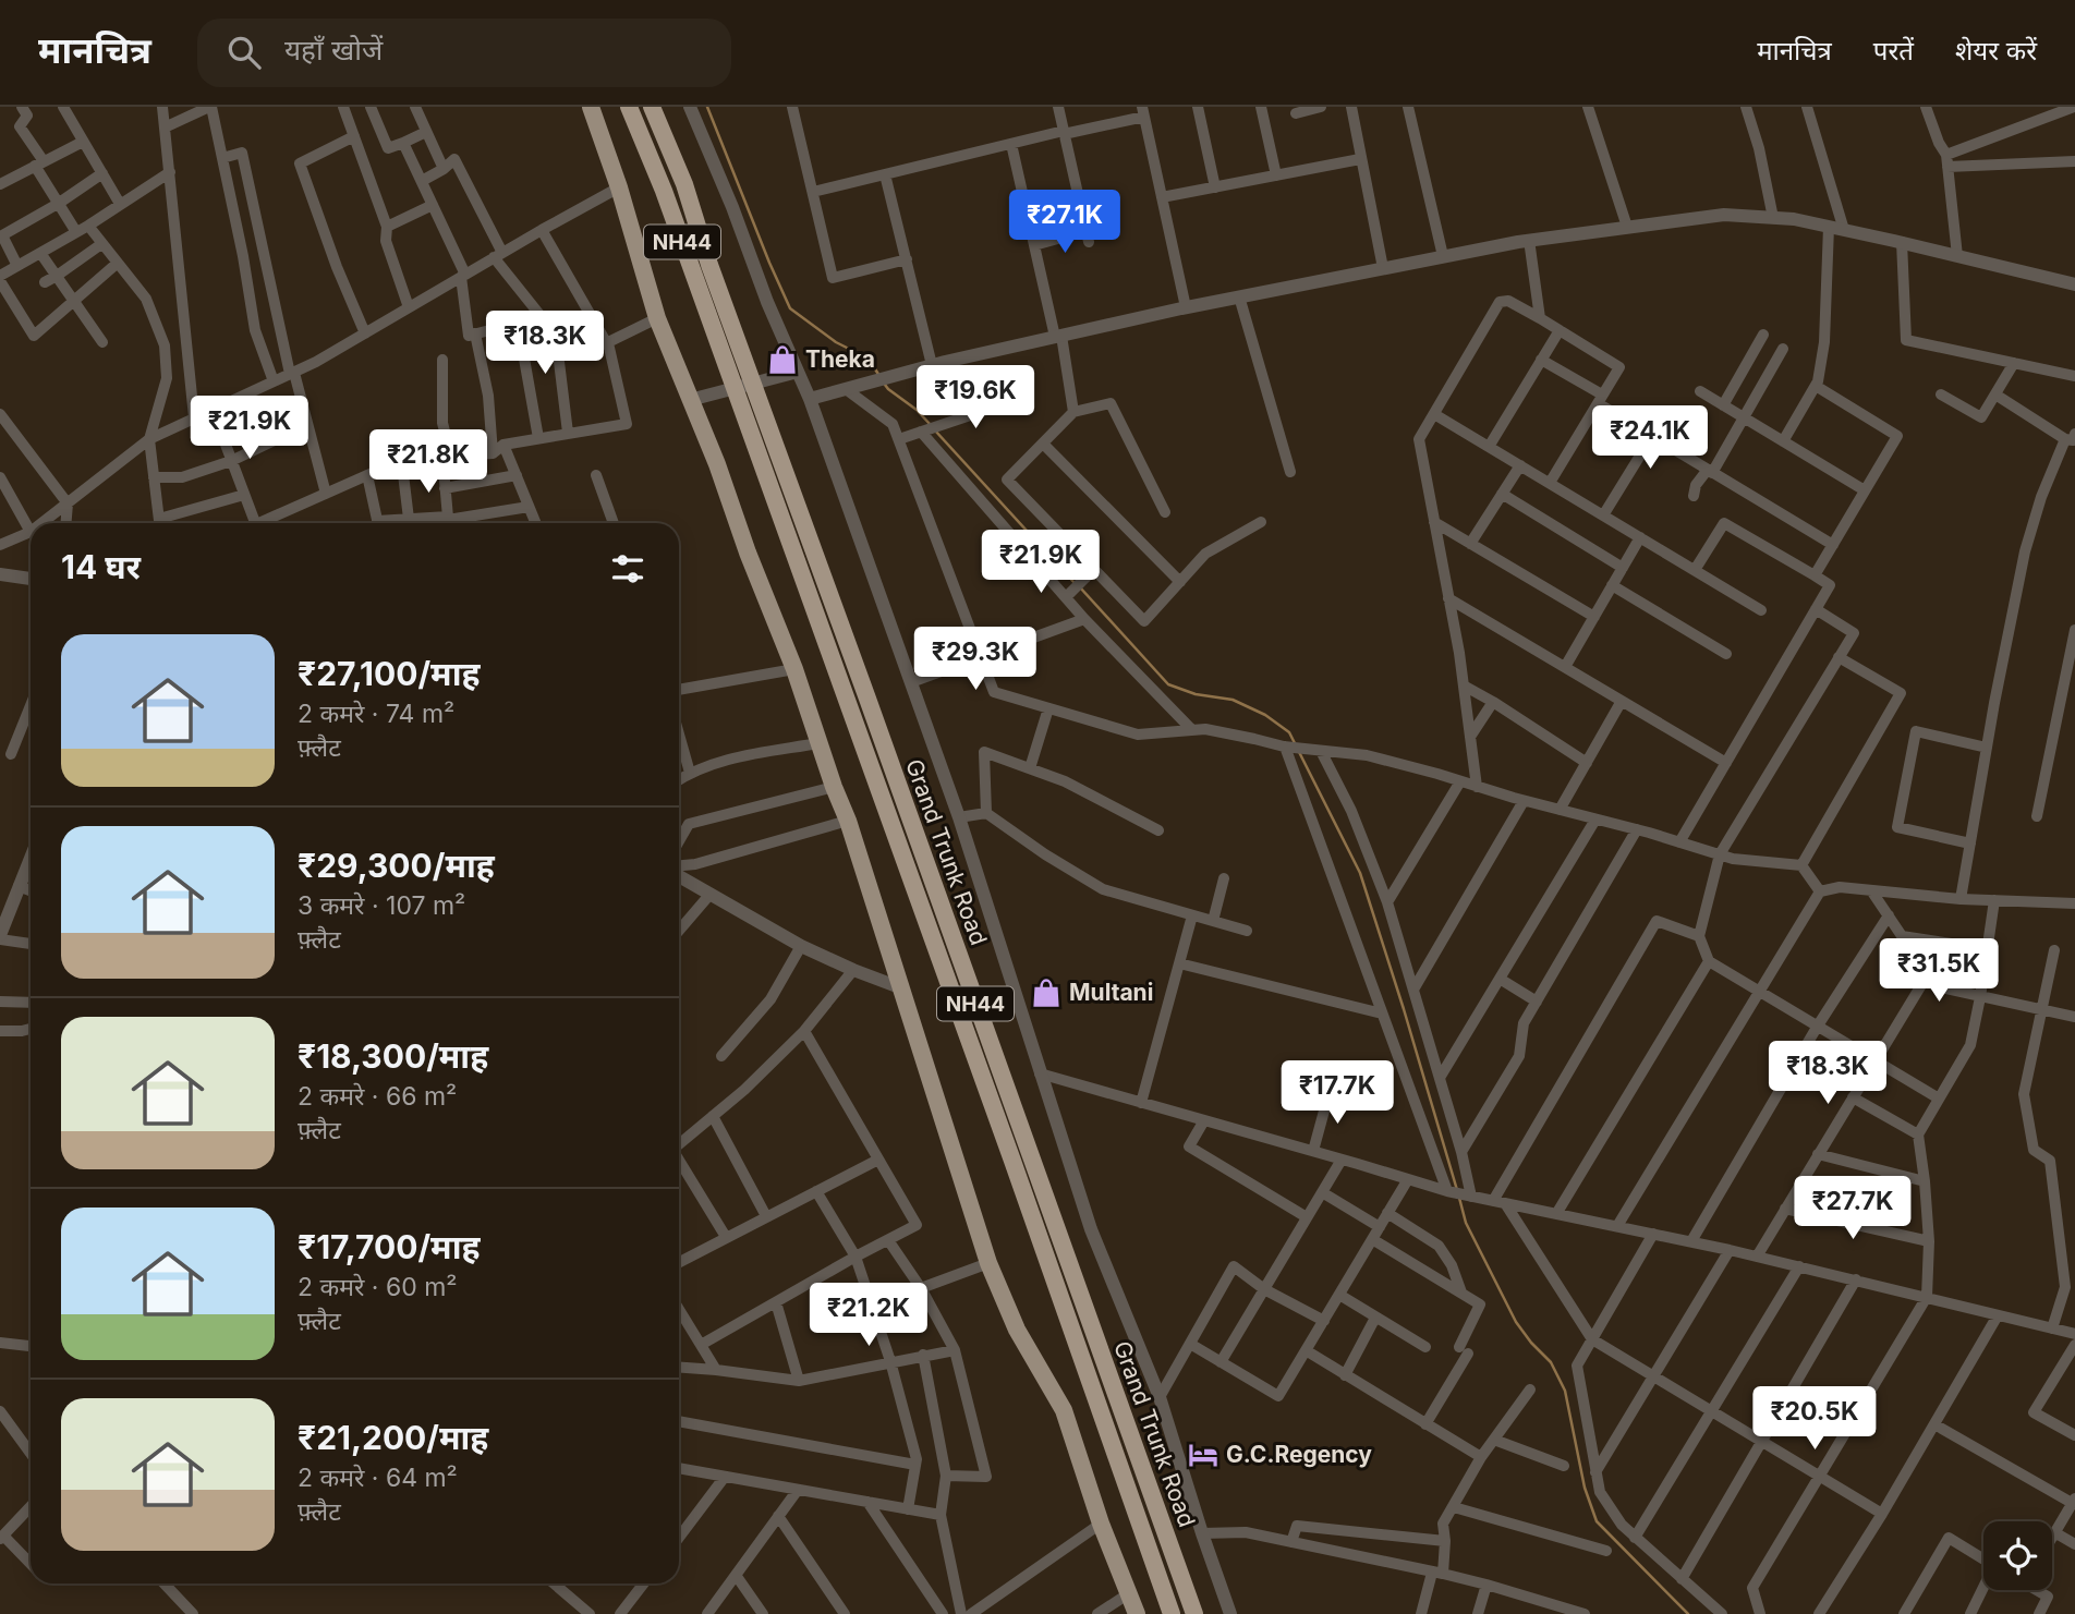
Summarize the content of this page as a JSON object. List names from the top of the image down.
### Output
{
  "streets": {
    "highway": ["NH44", "Grand Trunk Road"]
  },
  "places": {
    "shop": ["Theka", "Multani"],
    "hotel": ["G.C.Regency"]
  },
  "page": {
    "header": "मानचित्र",
    "search": "यहाँ खोजें",
    "nav": ["मानचित्र", "परतें", "शेयर करें"],
    "price": [
      "₹27.1K",
      "₹18.3K",
      "₹19.6K",
      "₹21.9K",
      "₹24.1K",
      "₹21.8K",
      "₹21.9K",
      "₹29.3K",
      "₹31.5K",
      "₹18.3K",
      "₹17.7K",
      "₹27.7K",
      "₹21.2K",
      "₹20.5K"
    ],
    "heading": "14 घर",
    "list": [
      {
        "name": "₹27,100/माह",
        "note": "2 कमरे · 74 m² · फ़्लैट"
      },
      {
        "name": "₹29,300/माह",
        "note": "3 कमरे · 107 m² · फ़्लैट"
      },
      {
        "name": "₹18,300/माह",
        "note": "2 कमरे · 66 m² · फ़्लैट"
      },
      {
        "name": "₹17,700/माह",
        "note": "2 कमरे · 60 m² · फ़्लैट"
      },
      {
        "name": "₹21,200/माह",
        "note": "2 कमरे · 64 m² · फ़्लैट"
      }
    ]
  }
}
